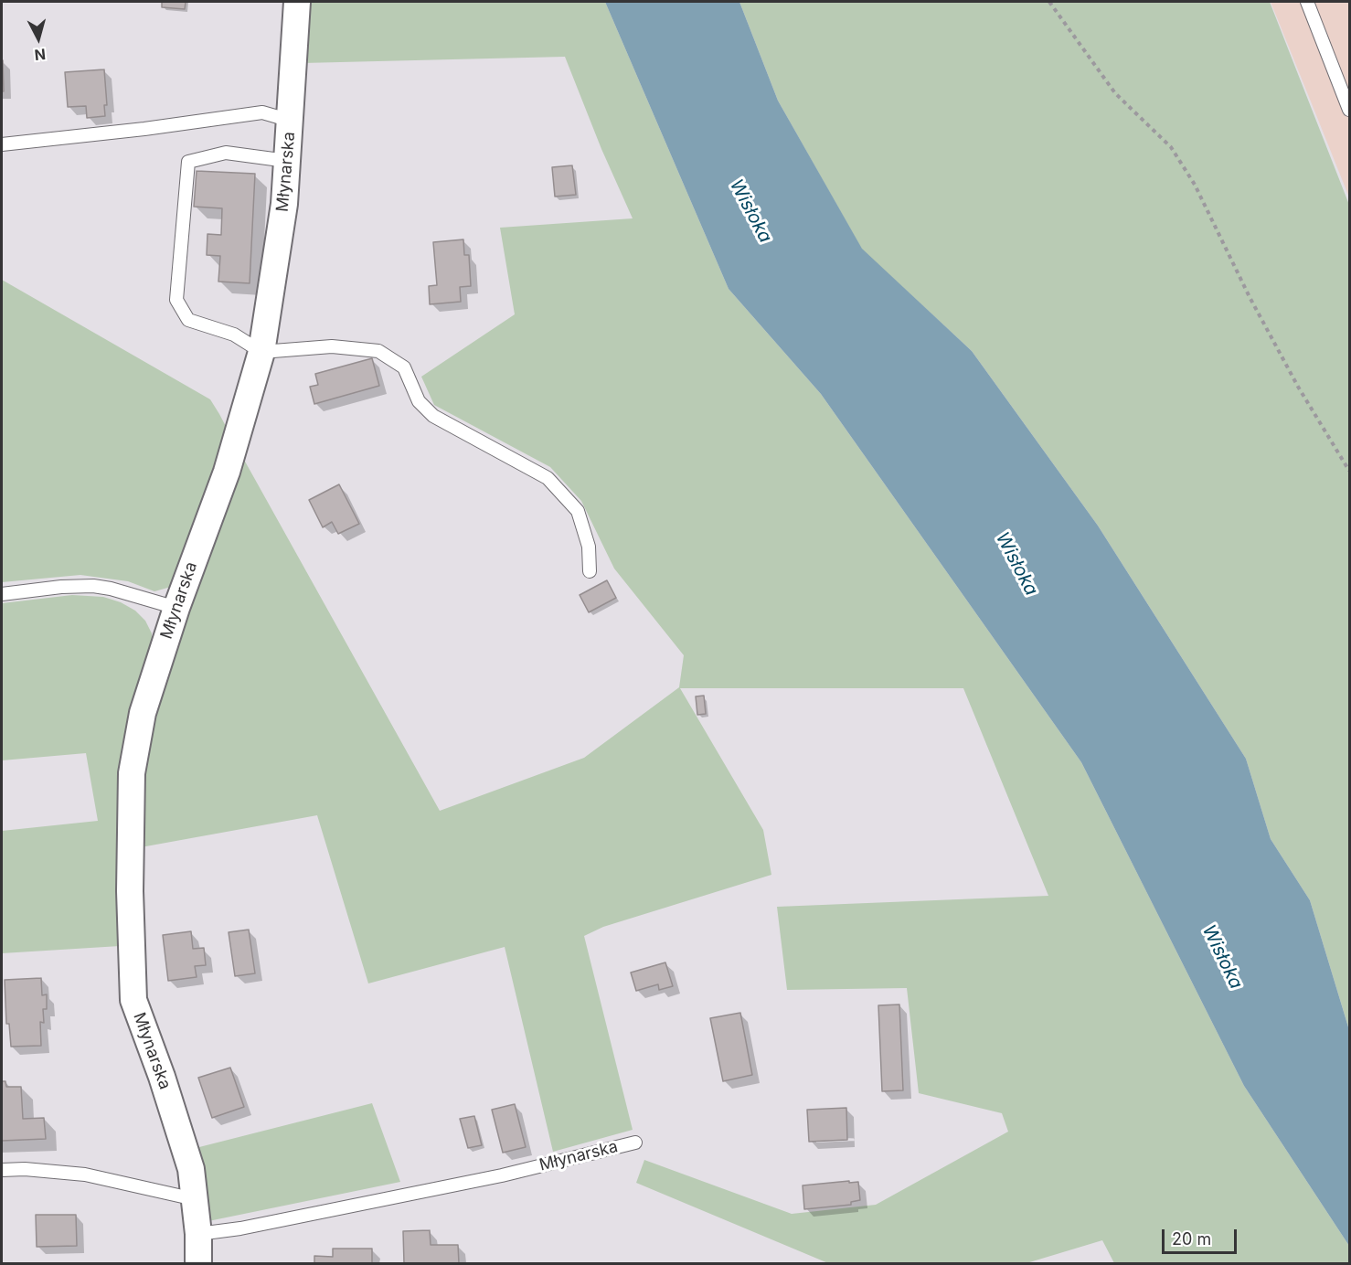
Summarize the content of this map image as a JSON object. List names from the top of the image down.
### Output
{
  "streets": {
    "street": ["Młynarska"]
  },
  "water": ["Wisłoka"],
  "scale_bar": "20 m",
  "north": "bottom"
}
